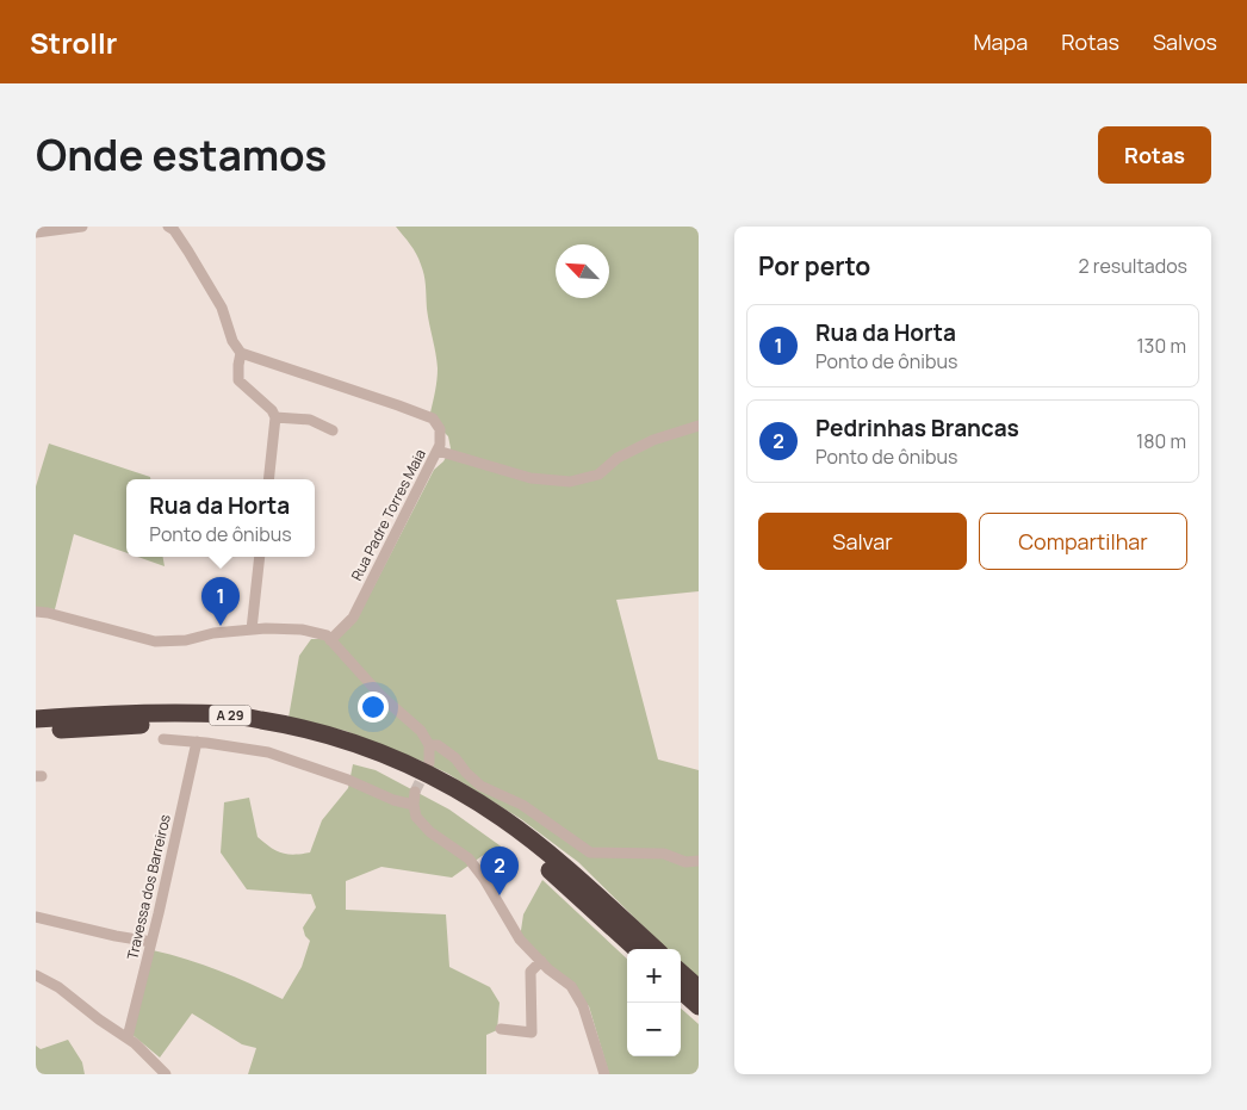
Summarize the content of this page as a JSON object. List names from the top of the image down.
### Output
{
  "streets": {
    "highway": ["A 29"],
    "street": ["Rua Padre Torres Maia", "Travessa dos Barreiros"]
  },
  "north": "top left",
  "page": {
    "header": "Strollr",
    "nav": ["Mapa", "Rotas", "Salvos"],
    "title": "Onde estamos",
    "buttons": [
      "Rotas",
      ["Salvar", "Compartilhar"]
    ],
    "heading": ["Por perto", "2 resultados"],
    "list": [
      {
        "mark": "1",
        "name": "Rua da Horta",
        "note": "Ponto de ônibus",
        "value": "130 m"
      },
      {
        "mark": "2",
        "name": "Pedrinhas Brancas",
        "note": "Ponto de ônibus",
        "value": "180 m"
      }
    ],
    "popup": ["Rua da Horta", "Ponto de ônibus"],
    "pins": ["1", "2"],
    "map_buttons": ["+", "−"]
  }
}
